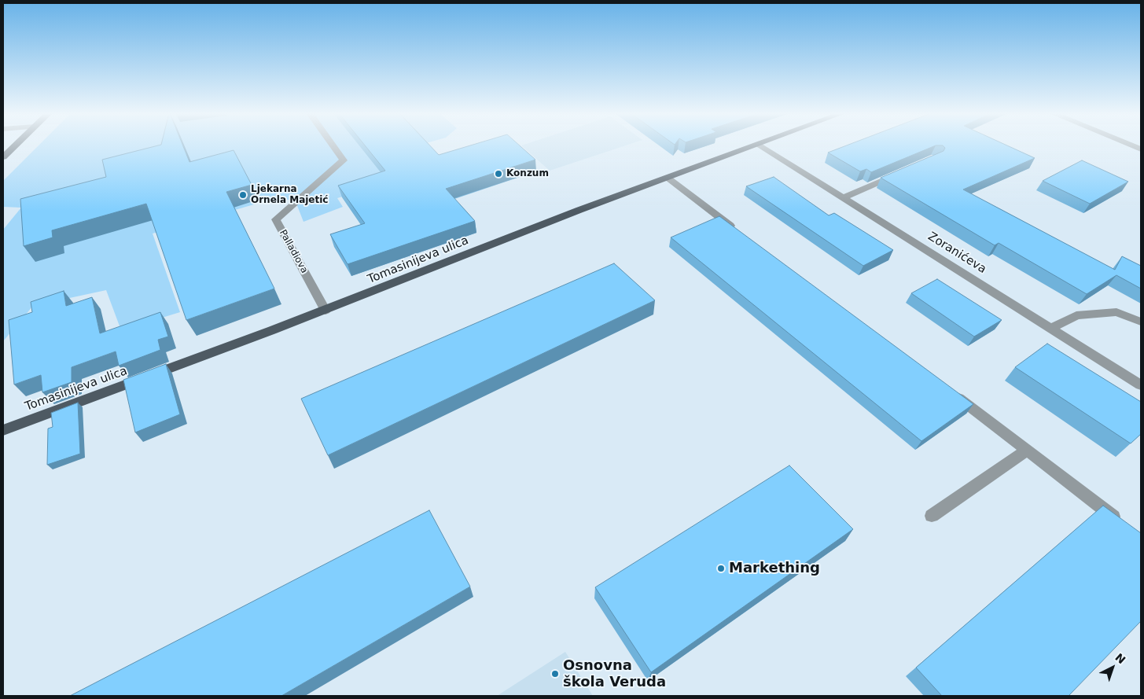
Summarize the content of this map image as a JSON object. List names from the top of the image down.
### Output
{
  "streets": {
    "main road": ["Tomasinijeva ulica"],
    "street": ["Palladiova", "Zoranićeva"]
  },
  "crossings": [
    ["Palladiova", "Tomasinijeva ulica"]
  ],
  "places": [
    "Konzum",
    "Ljekarna Ornela Majetić",
    "Markething",
    "Osnovna škola Veruda"
  ],
  "north": "top right"
}
